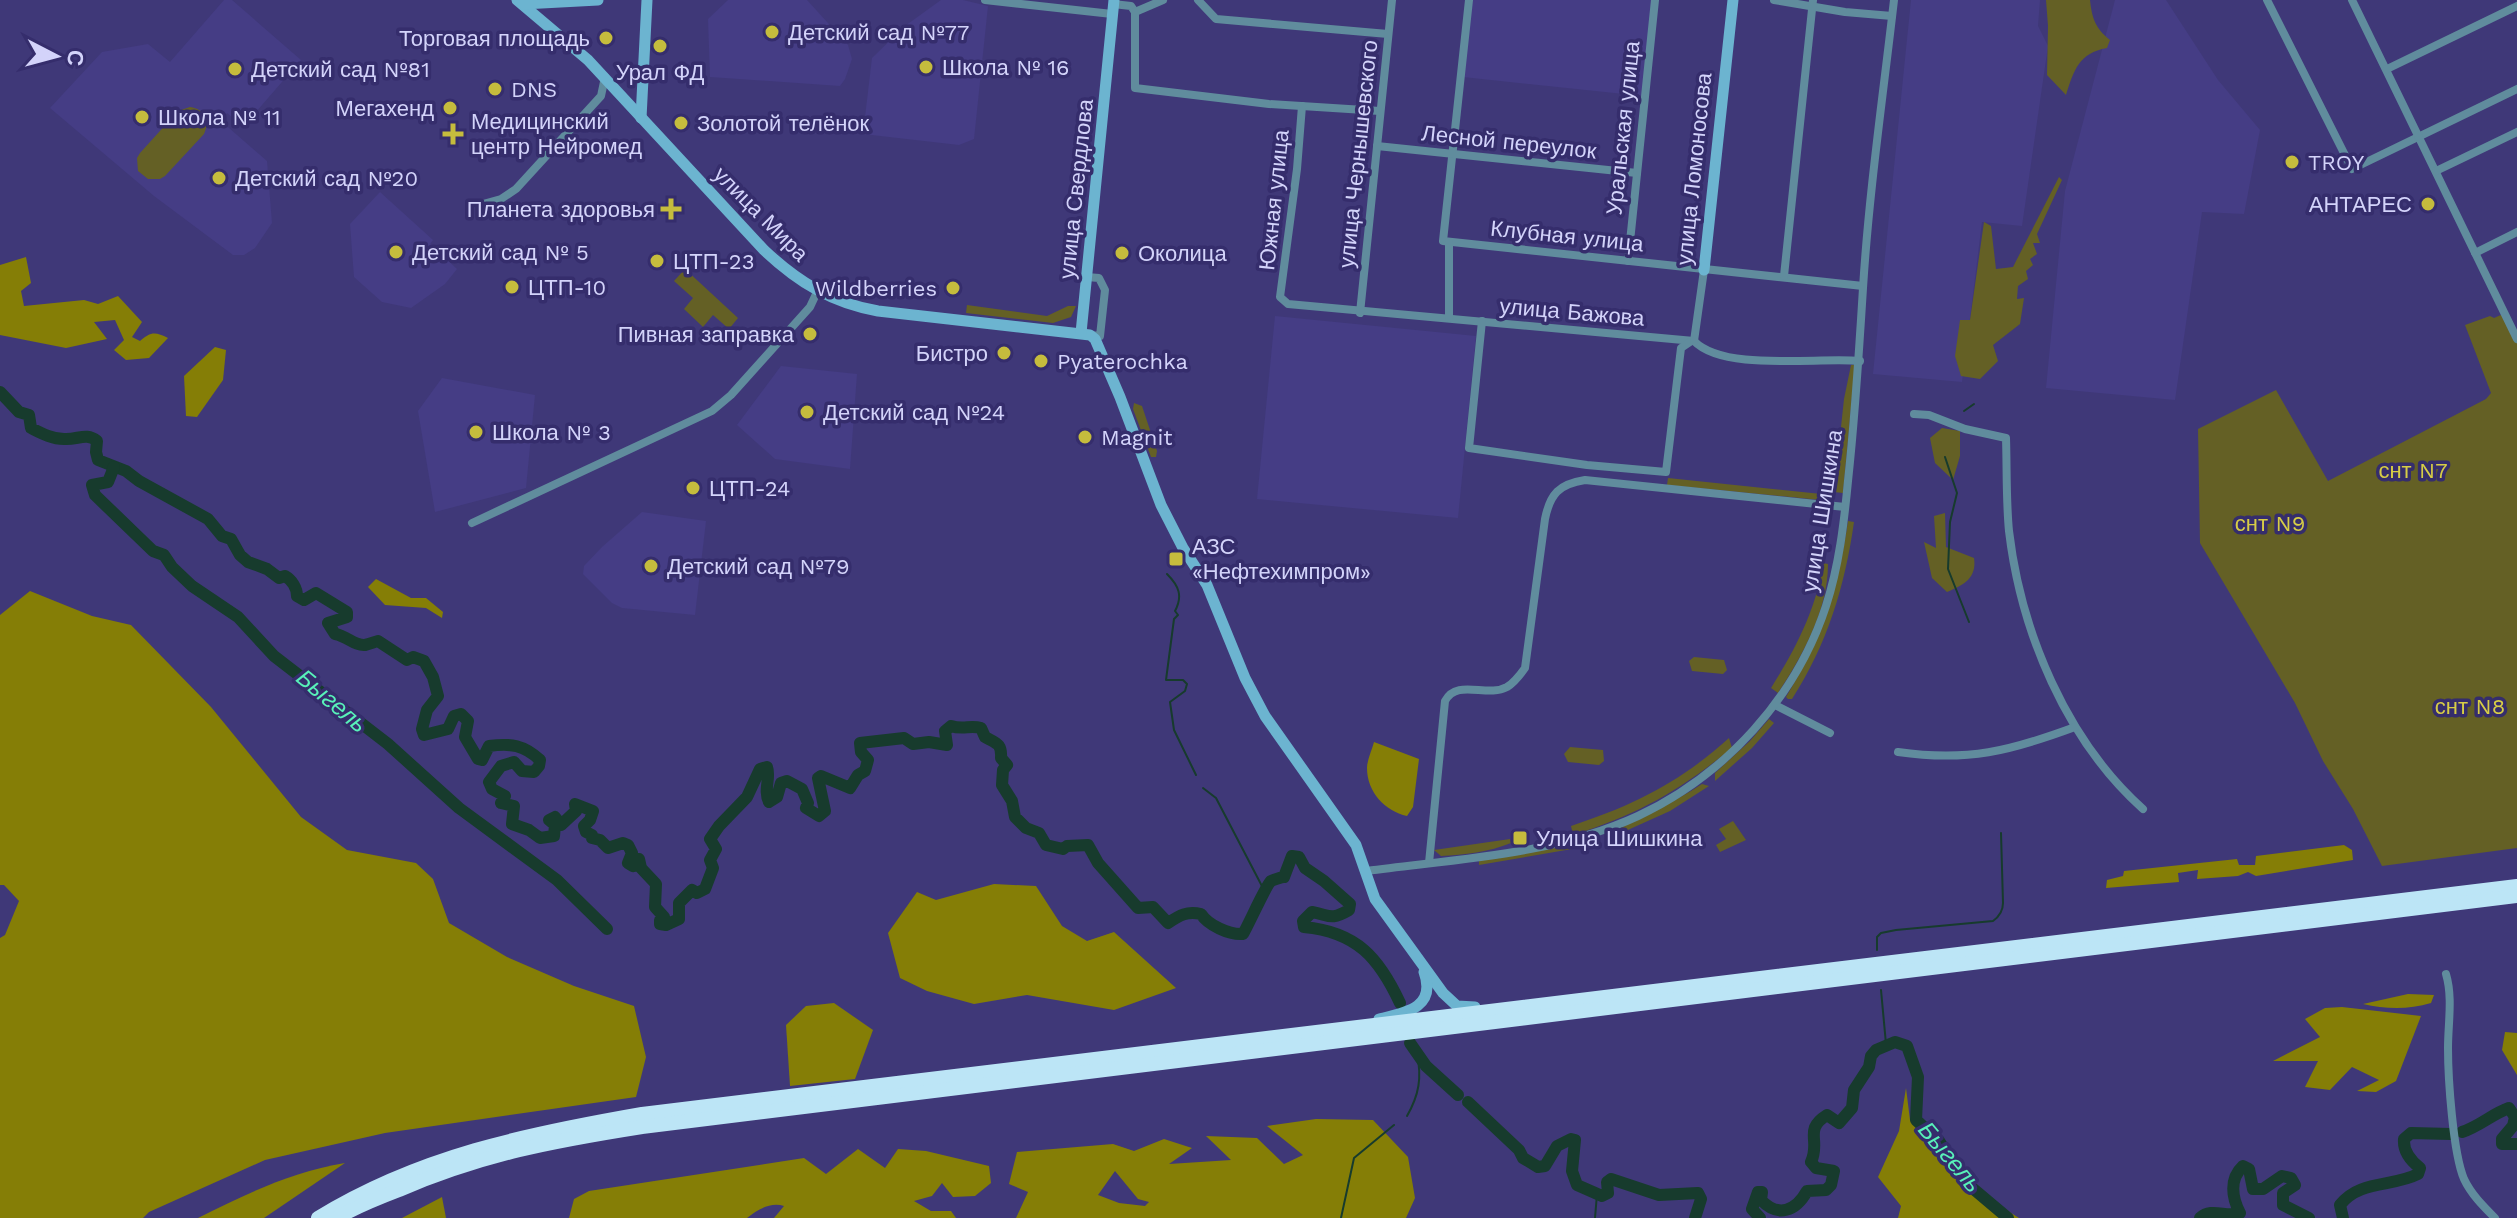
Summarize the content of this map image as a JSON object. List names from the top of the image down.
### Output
{
  "streets": {
    "street": [
      "Уральская улица",
      "Лесной переулок",
      "улица Чернышевского",
      "улица Ломоносова",
      "улица Свердлова",
      "Южная улица",
      "улица Мира",
      "Клубная улица",
      "улица Бажова",
      "улица Шишкина"
    ]
  },
  "crossings": [
    ["Уральская улица", "Лесной переулок"],
    ["Уральская улица", "Клубная улица"],
    ["Лесной переулок", "улица Чернышевского"],
    ["улица Чернышевского", "Южная улица"],
    ["улица Чернышевского", "улица Бажова"],
    ["улица Ломоносова", "Клубная улица"],
    ["улица Ломоносова", "улица Бажова"],
    ["улица Свердлова", "улица Мира"],
    ["Южная улица", "улица Бажова"],
    ["Клубная улица", "улица Шишкина"],
    ["улица Бажова", "улица Шишкина"]
  ],
  "water": ["Быгель"],
  "parks": ["снт N7", "снт N9", "снт N8"],
  "places": {
    "other": [
      "Детский сад №77",
      "Торговая площадь",
      "Урал ФД",
      "Школа № 16",
      "Детский сад №81",
      "DNS",
      "Мегахенд",
      "Школа № 11",
      "Золотой телёнок",
      "TROY",
      "Детский сад №20",
      "АНТАРЕС",
      "Детский сад № 5",
      "Околица",
      "ЦТП-23",
      "ЦТП-10",
      "Wildberries",
      "Пивная заправка",
      "Бистро",
      "Pyaterochka",
      "Детский сад №24",
      "Школа № 3",
      "Magnit",
      "ЦТП-24",
      "Детский сад №79"
    ],
    "health": ["Медицинский центр Нейромед", "Планета здоровья"],
    "transit": ["АЗС «Нефтехимпром»", "Улица Шишкина"]
  },
  "north": "right"
}
